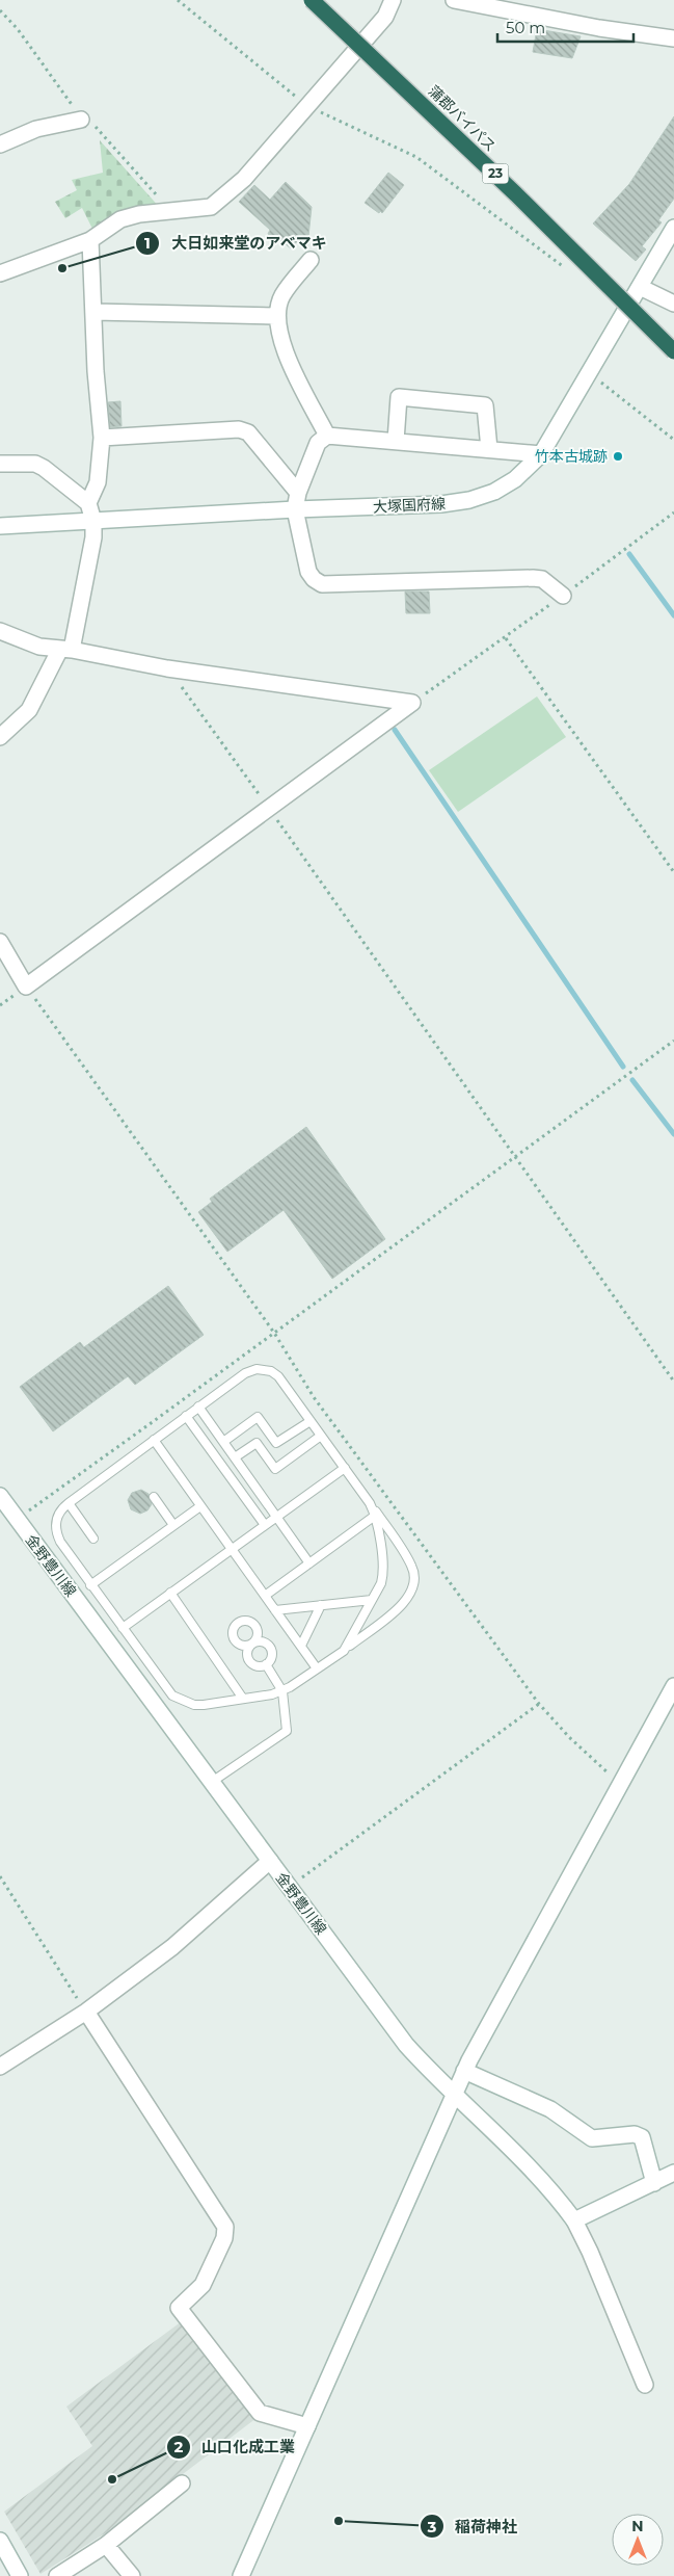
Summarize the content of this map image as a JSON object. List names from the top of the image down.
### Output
{
  "streets": {
    "highway": ["蒲郡バイパス", "23"],
    "street": ["大塚国府線", "金野豊川線"]
  },
  "places": [
    "大日如来堂のアベマキ",
    "竹本古城跡",
    "山口化成工業",
    "稲荷神社"
  ],
  "scale_bar": "50 m",
  "north": "top"
}
